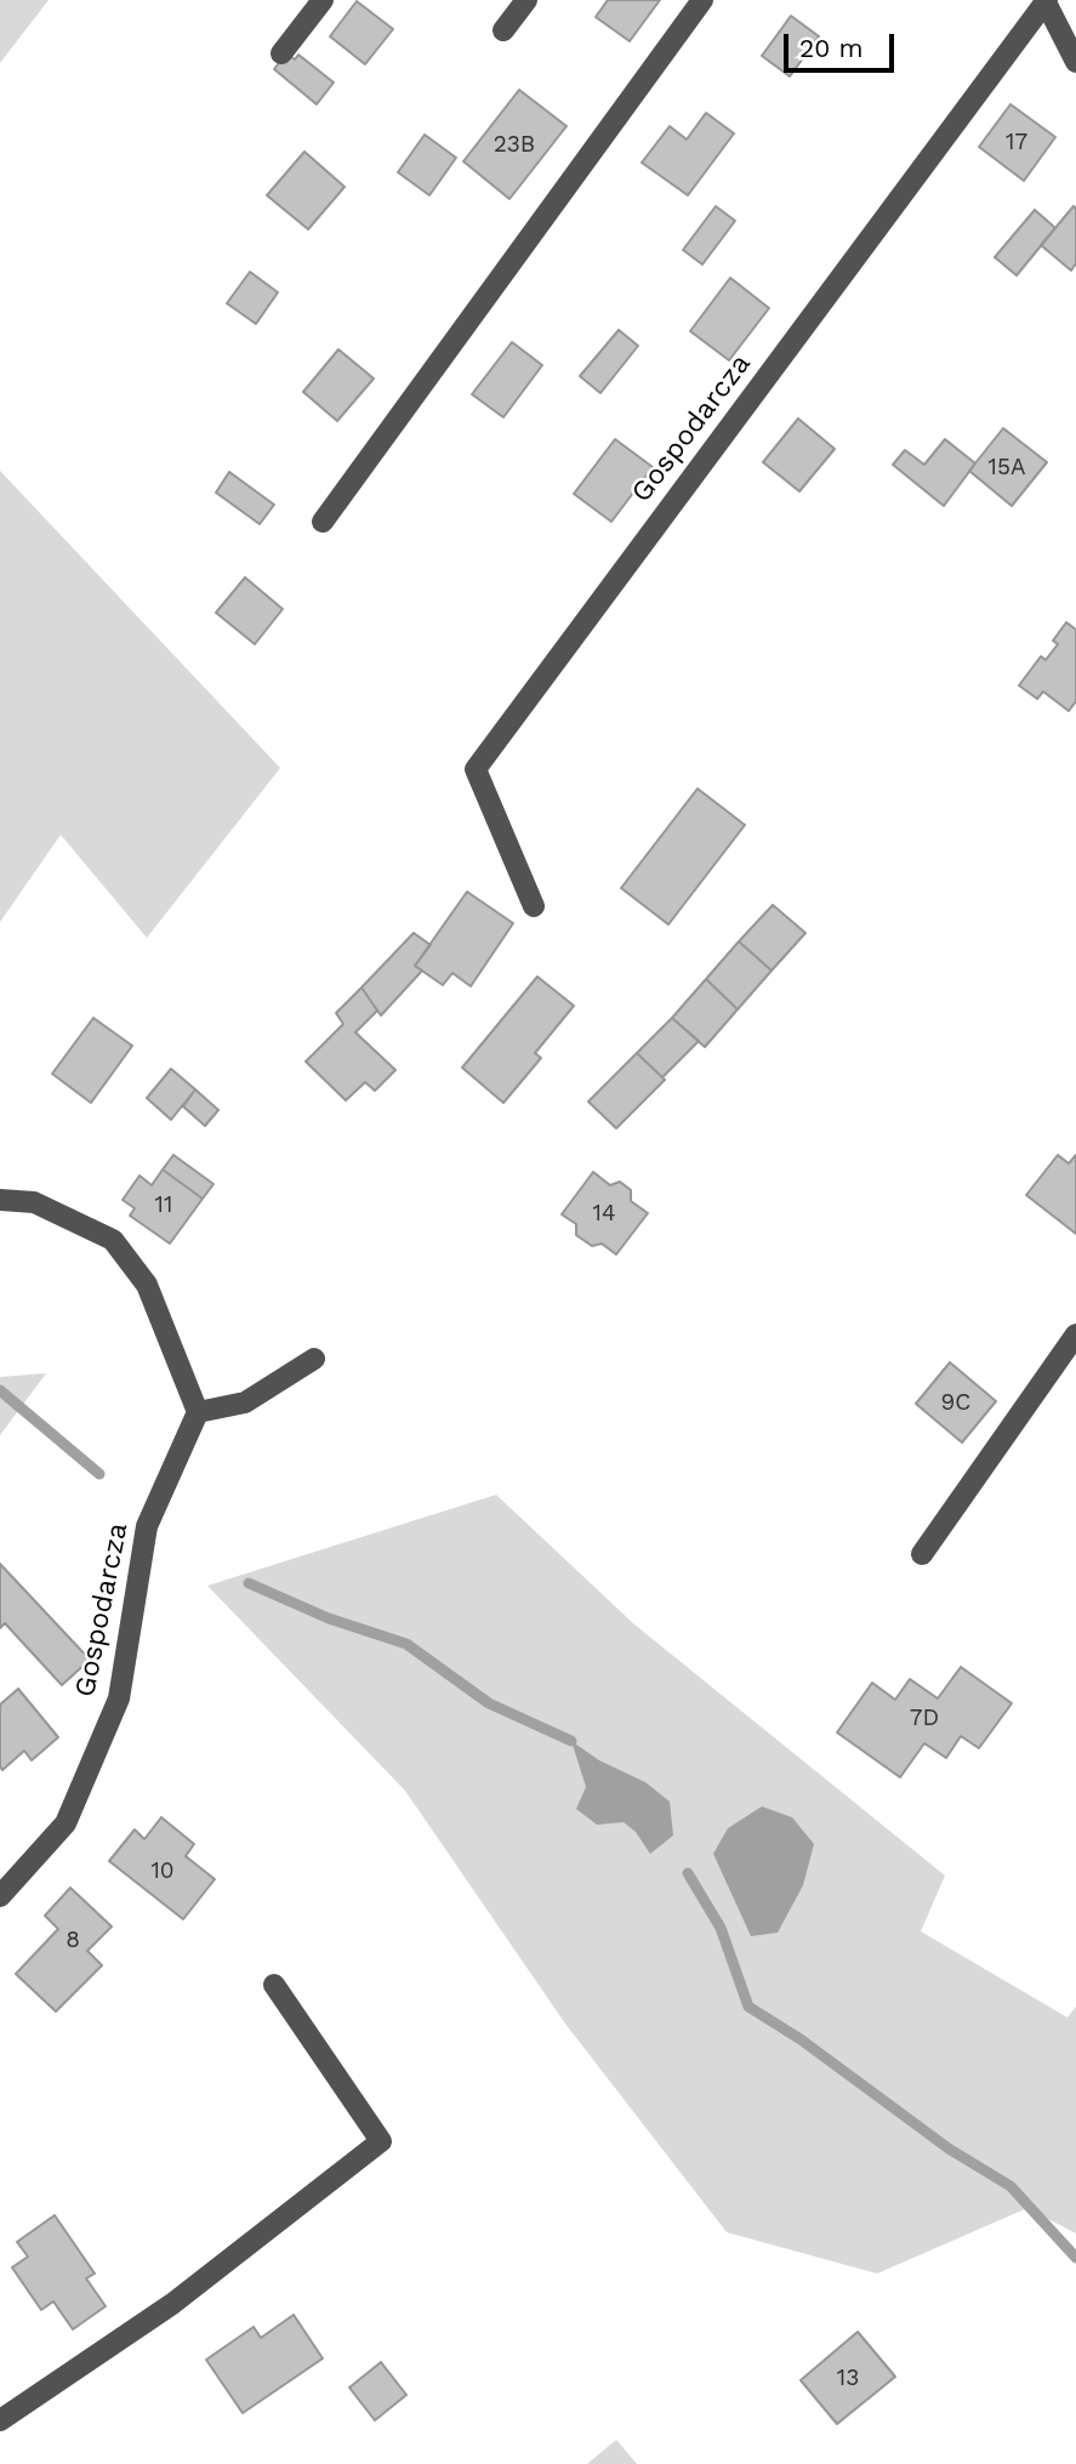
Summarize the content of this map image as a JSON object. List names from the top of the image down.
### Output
{
  "streets": {
    "street": ["Gospodarcza"]
  },
  "house_numbers": [
    "17",
    "23B",
    "15A",
    "11",
    "14",
    "9C",
    "7D",
    "10",
    "8",
    "13"
  ],
  "scale_bar": "20 m"
}
